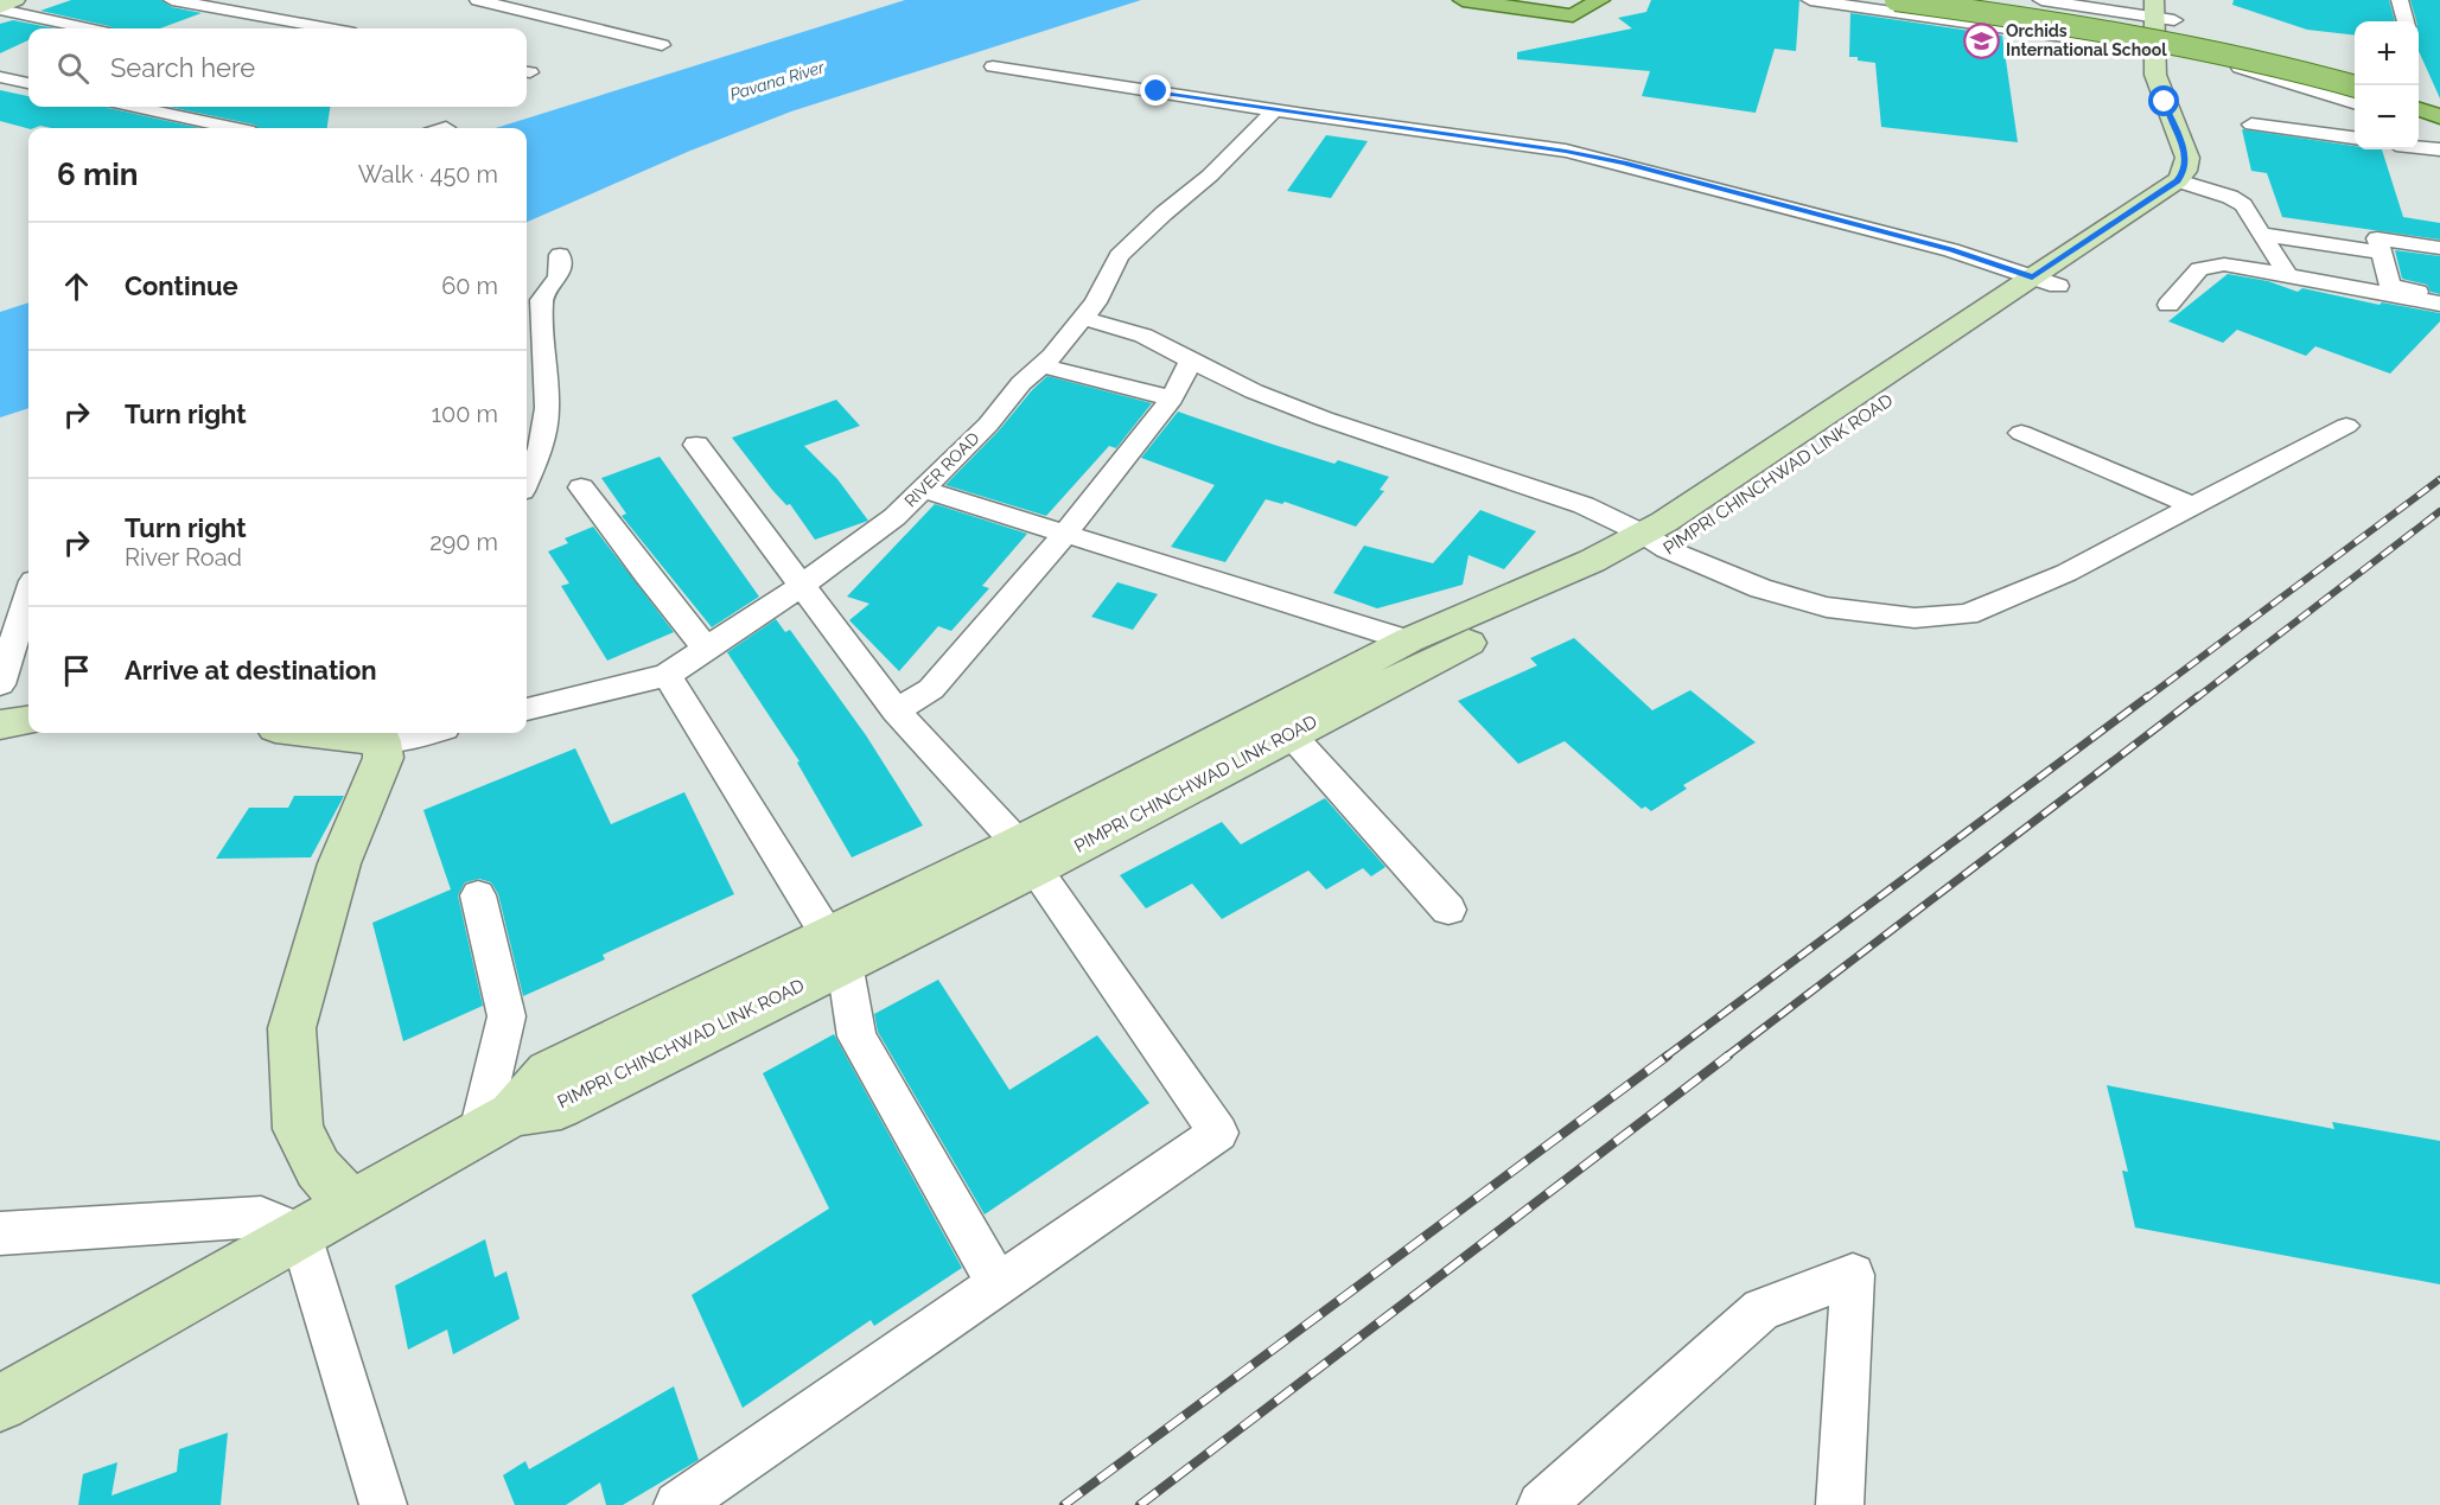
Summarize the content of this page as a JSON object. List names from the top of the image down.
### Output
{
  "streets": {
    "main road": ["PIMPRI CHINCHWAD LINK ROAD"],
    "street": ["RIVER ROAD"]
  },
  "water": ["Pavana River"],
  "places": {
    "school or university": ["Orchids International School"]
  },
  "page": {
    "map_buttons": ["+", "−"],
    "search": "Search here",
    "heading": ["6 min", "Walk · 450 m"],
    "list": [
      ["Continue", "60 m"],
      ["Turn right", "100 m"],
      ["Turn right", "River Road", "290 m"],
      "Arrive at destination"
    ]
  }
}
